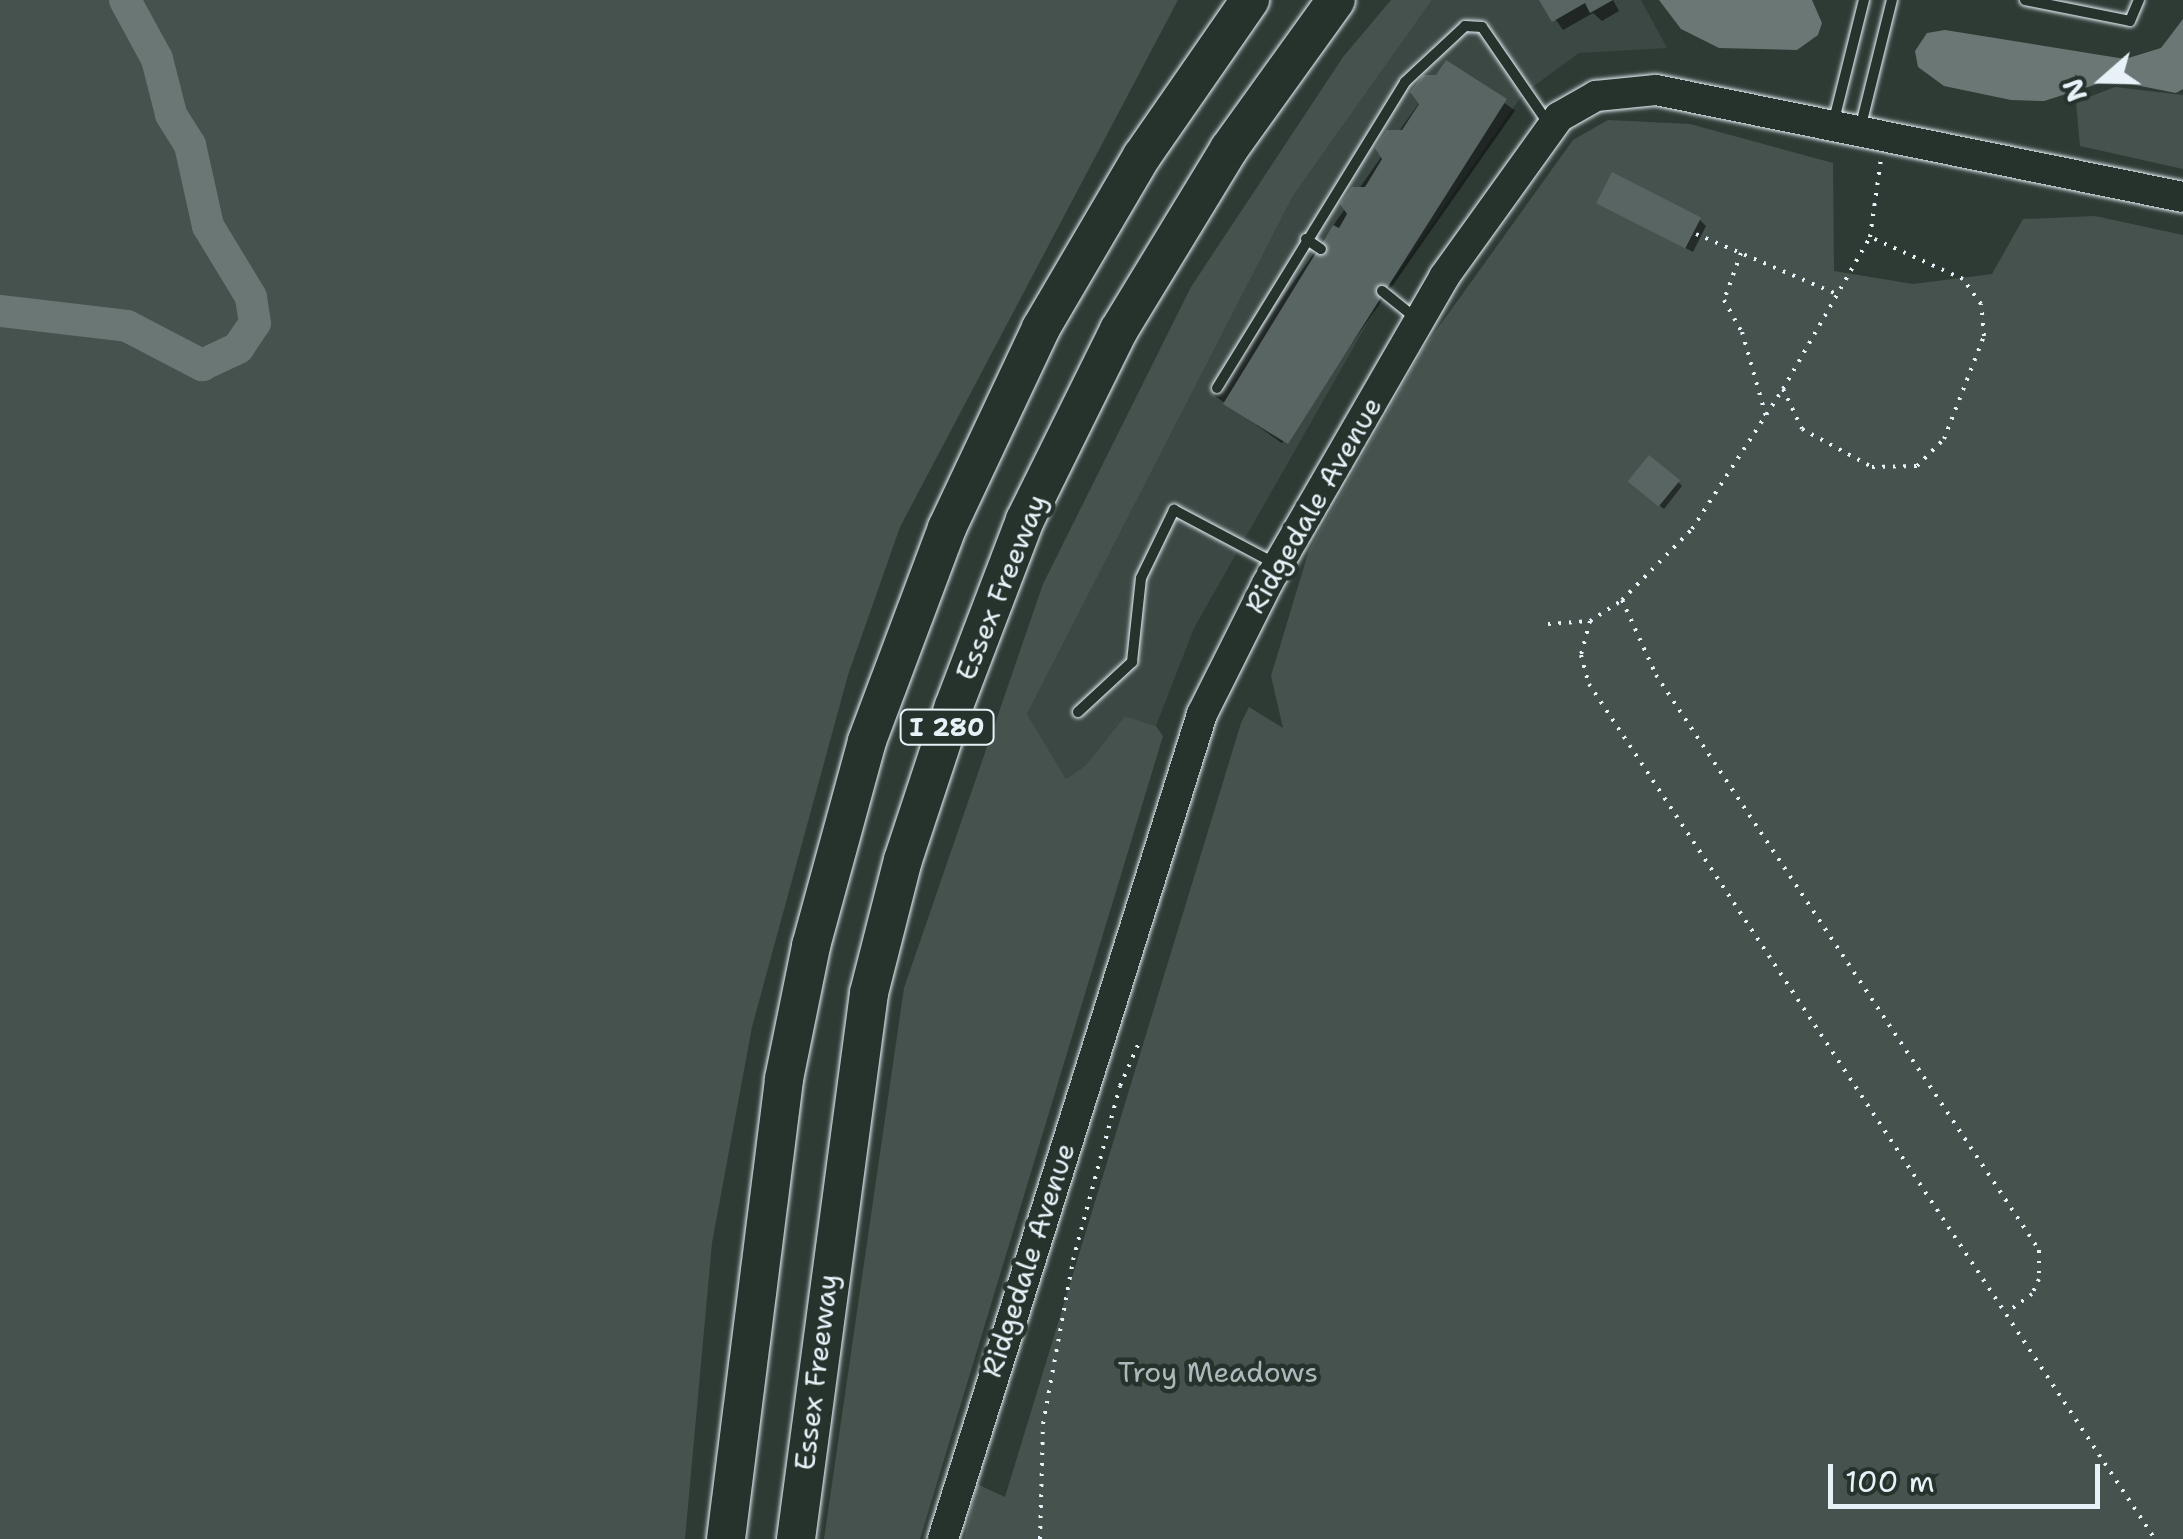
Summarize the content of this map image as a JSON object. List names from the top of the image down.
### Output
{
  "streets": {
    "highway": ["Essex Freeway", "I 280"],
    "main road": ["Ridgedale Avenue"]
  },
  "parks": ["Troy Meadows"],
  "scale_bar": "100 m",
  "north": "left"
}
